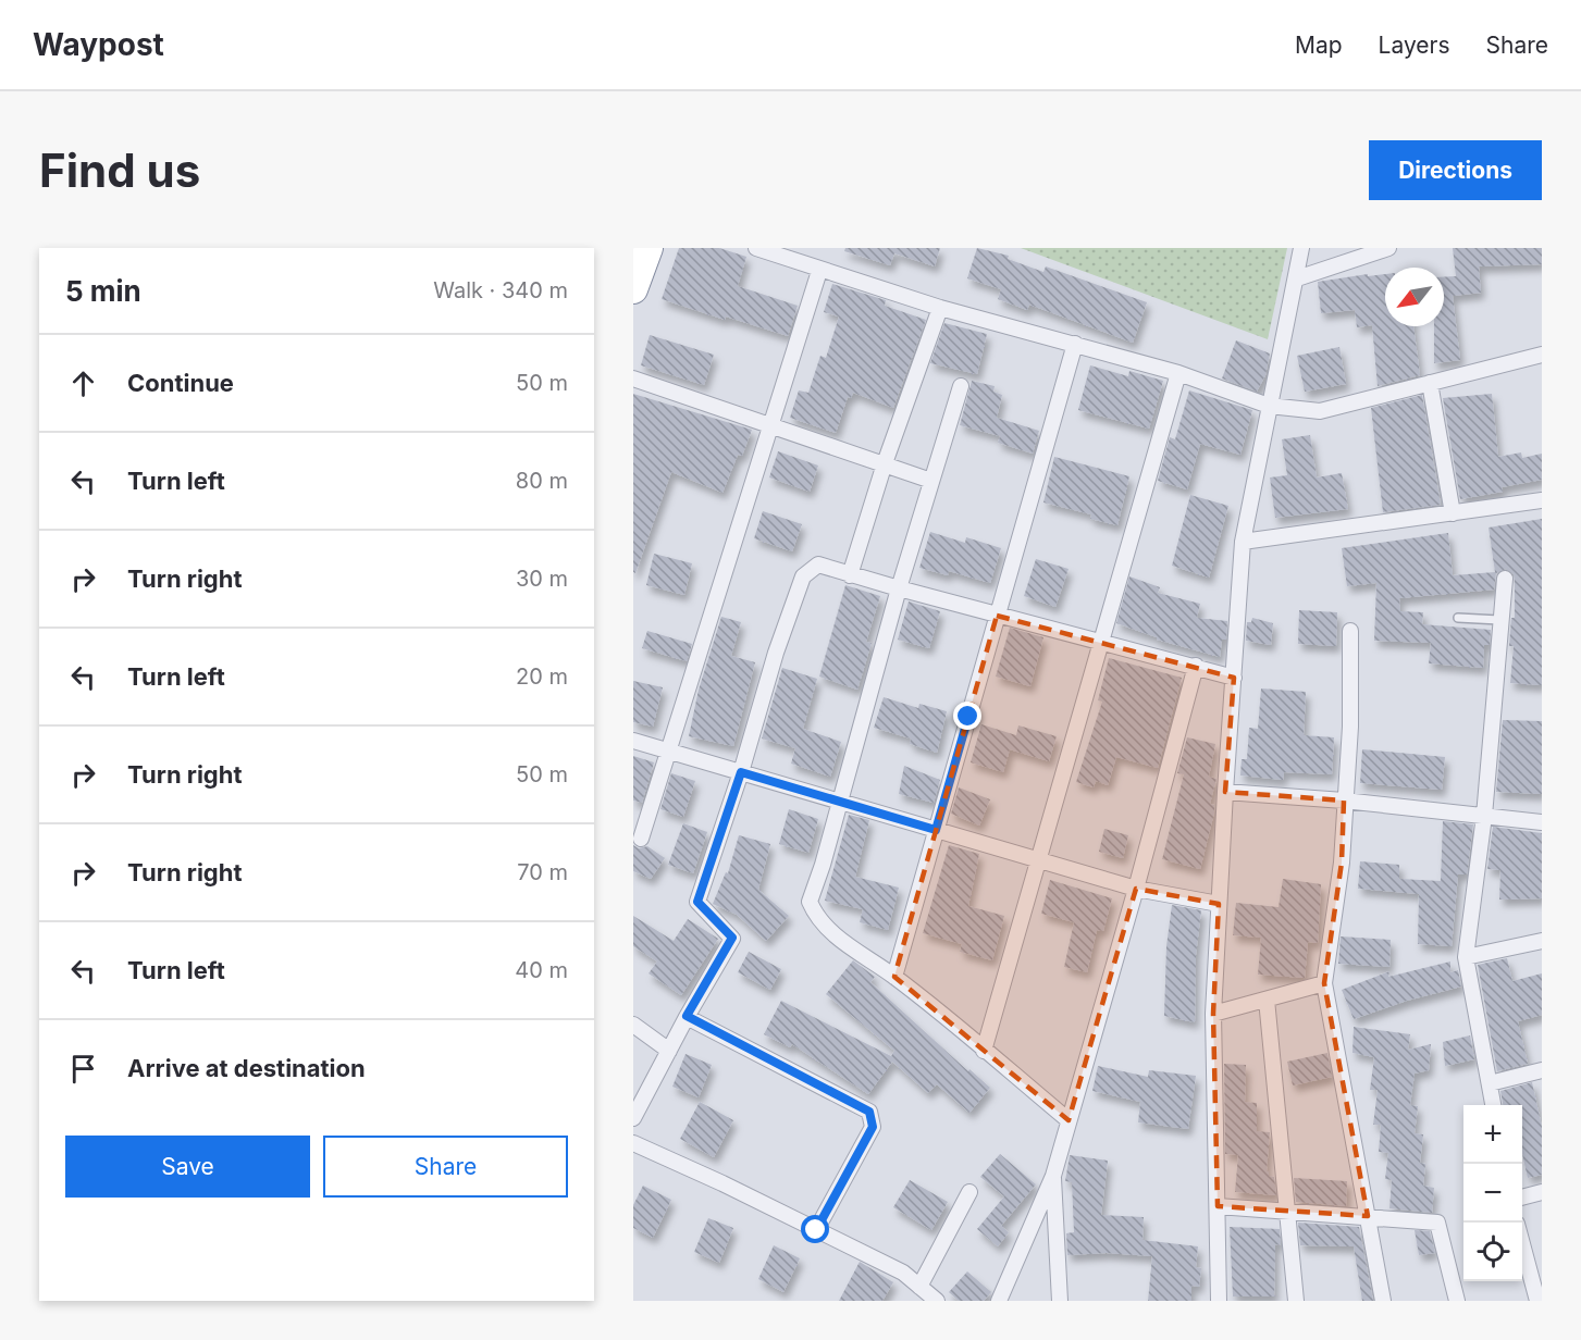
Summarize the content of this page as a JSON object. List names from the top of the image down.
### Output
{
  "north": "bottom left",
  "page": {
    "header": "Waypost",
    "nav": ["Map", "Layers", "Share"],
    "buttons": [
      "Directions",
      ["Save", "Share"]
    ],
    "title": "Find us",
    "heading": ["5 min", "Walk · 340 m"],
    "list": [
      ["Continue", "50 m"],
      ["Turn left", "80 m"],
      ["Turn right", "30 m"],
      ["Turn left", "20 m"],
      ["Turn right", "50 m"],
      ["Turn right", "70 m"],
      ["Turn left", "40 m"],
      "Arrive at destination"
    ],
    "map_buttons": ["+", "−"]
  }
}
